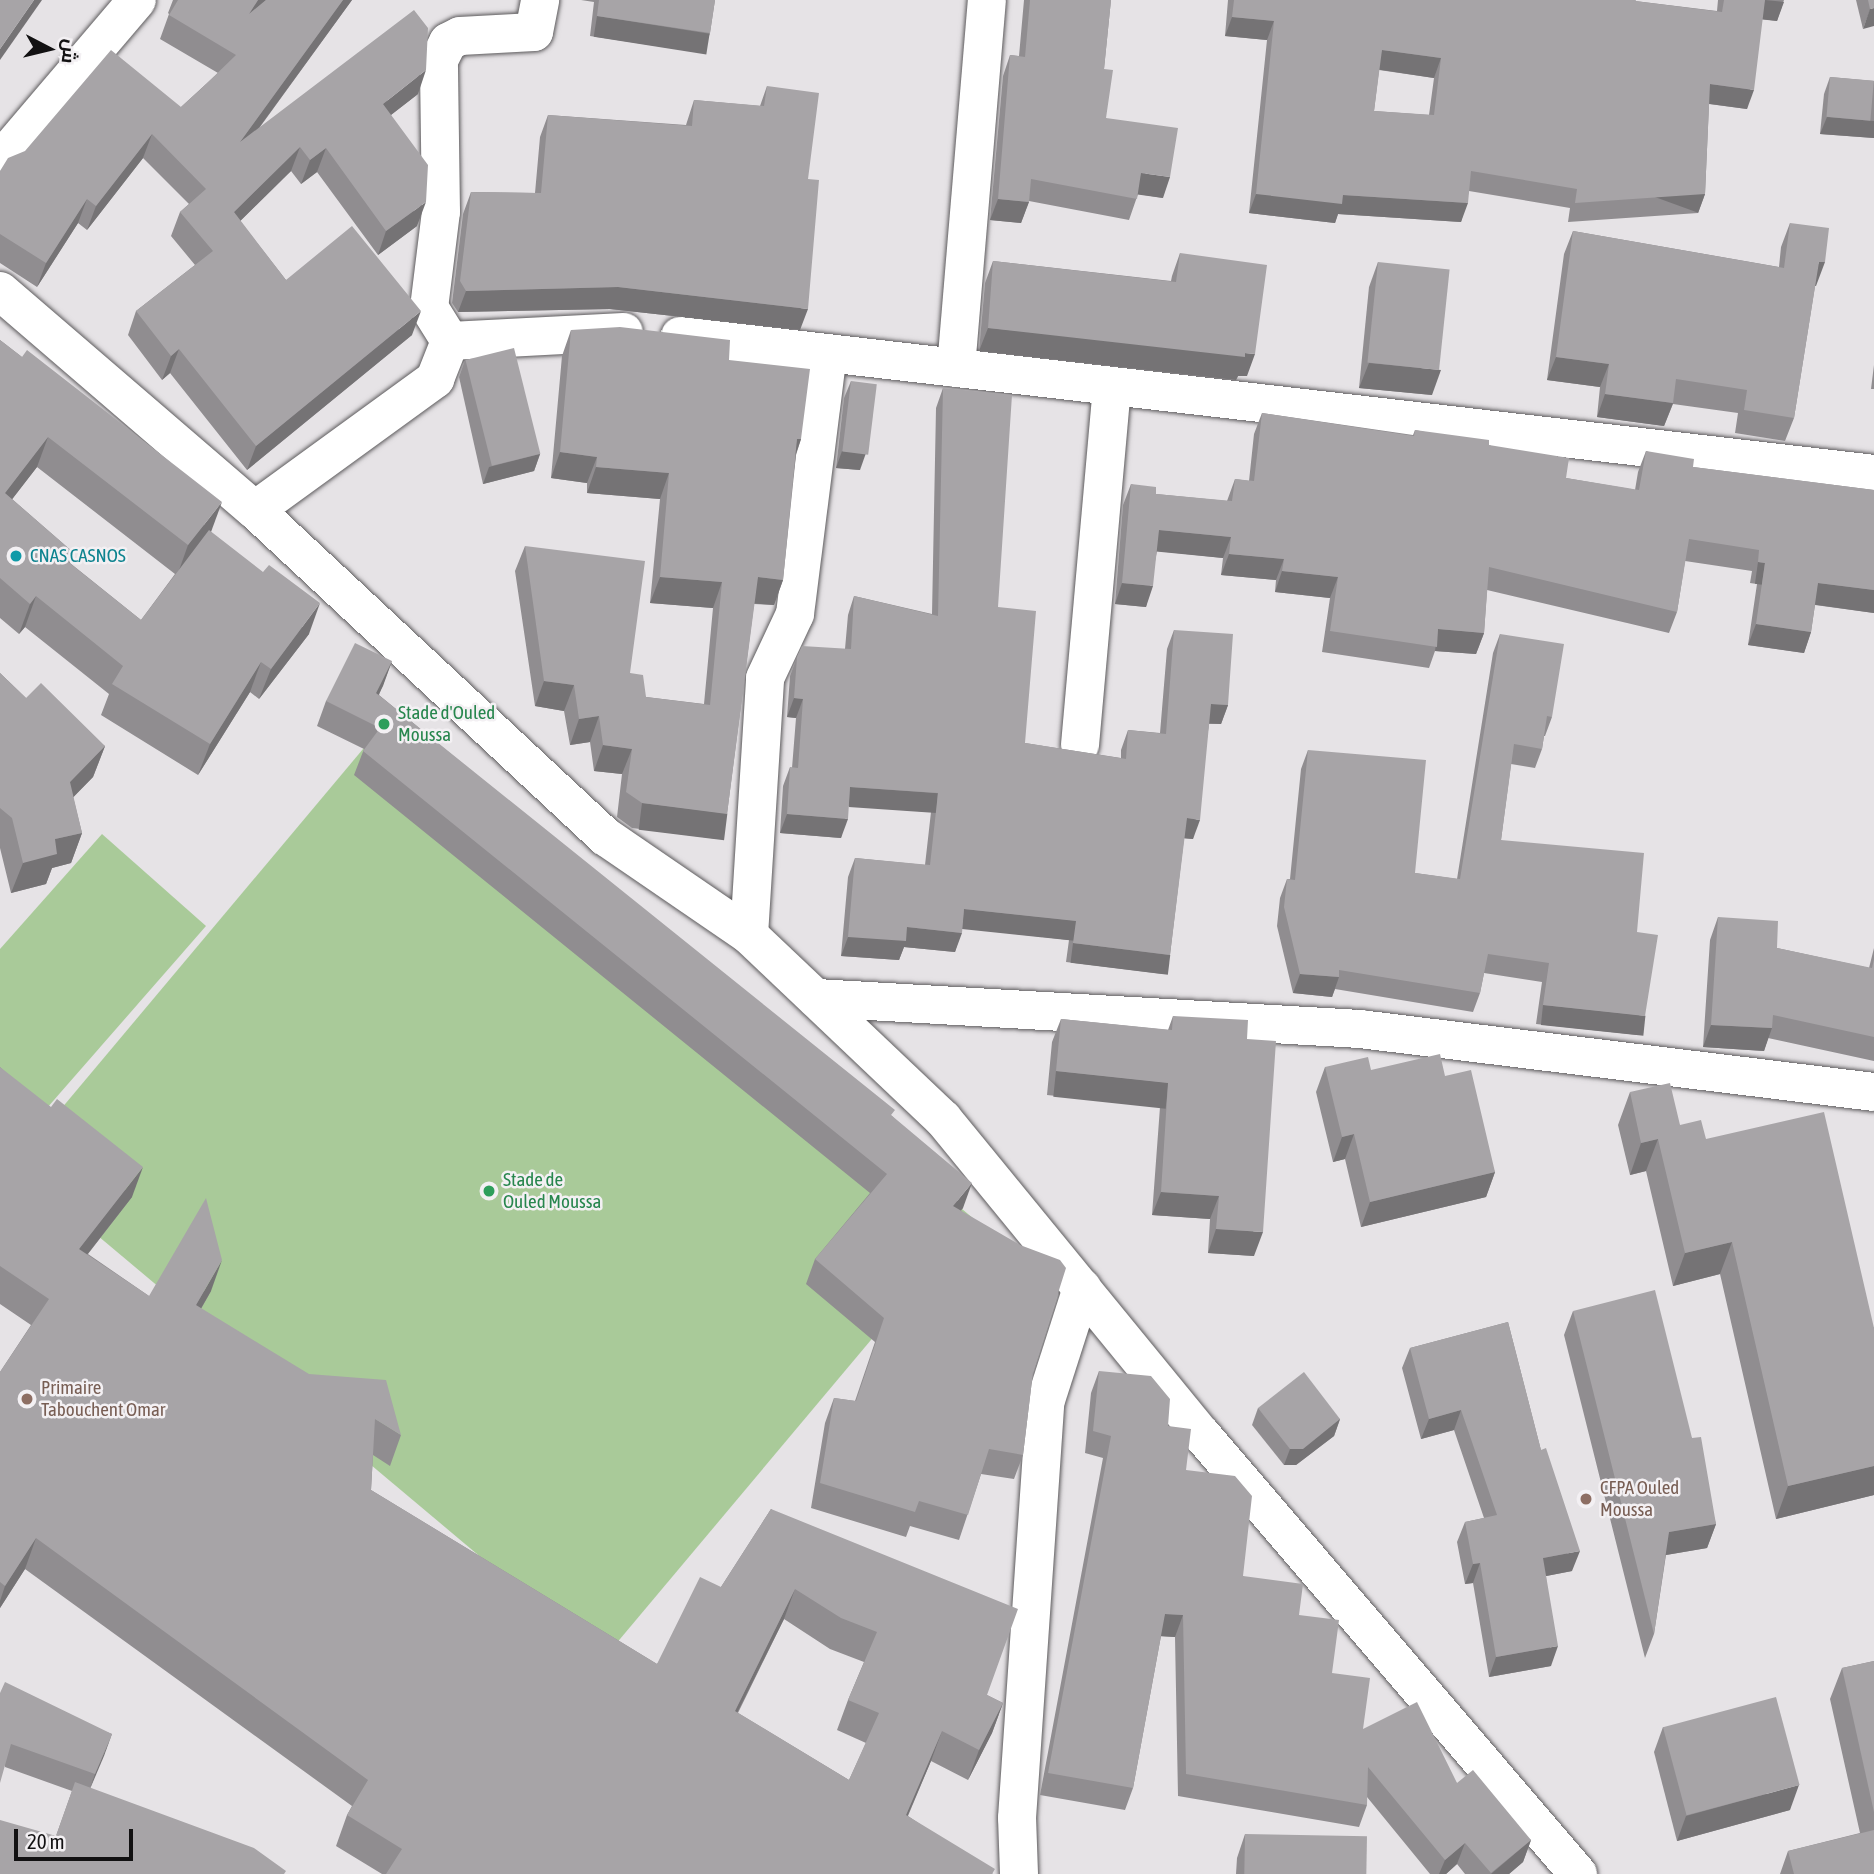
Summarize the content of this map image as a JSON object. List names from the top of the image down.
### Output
{
  "places": [
    "CNAS CASNOS",
    "Stade d'Ouled Moussa",
    "Stade de Ouled Moussa",
    "Primaire Tabouchent Omar",
    "CFPA Ouled Moussa"
  ],
  "scale_bar": "20 m",
  "north": "right"
}
